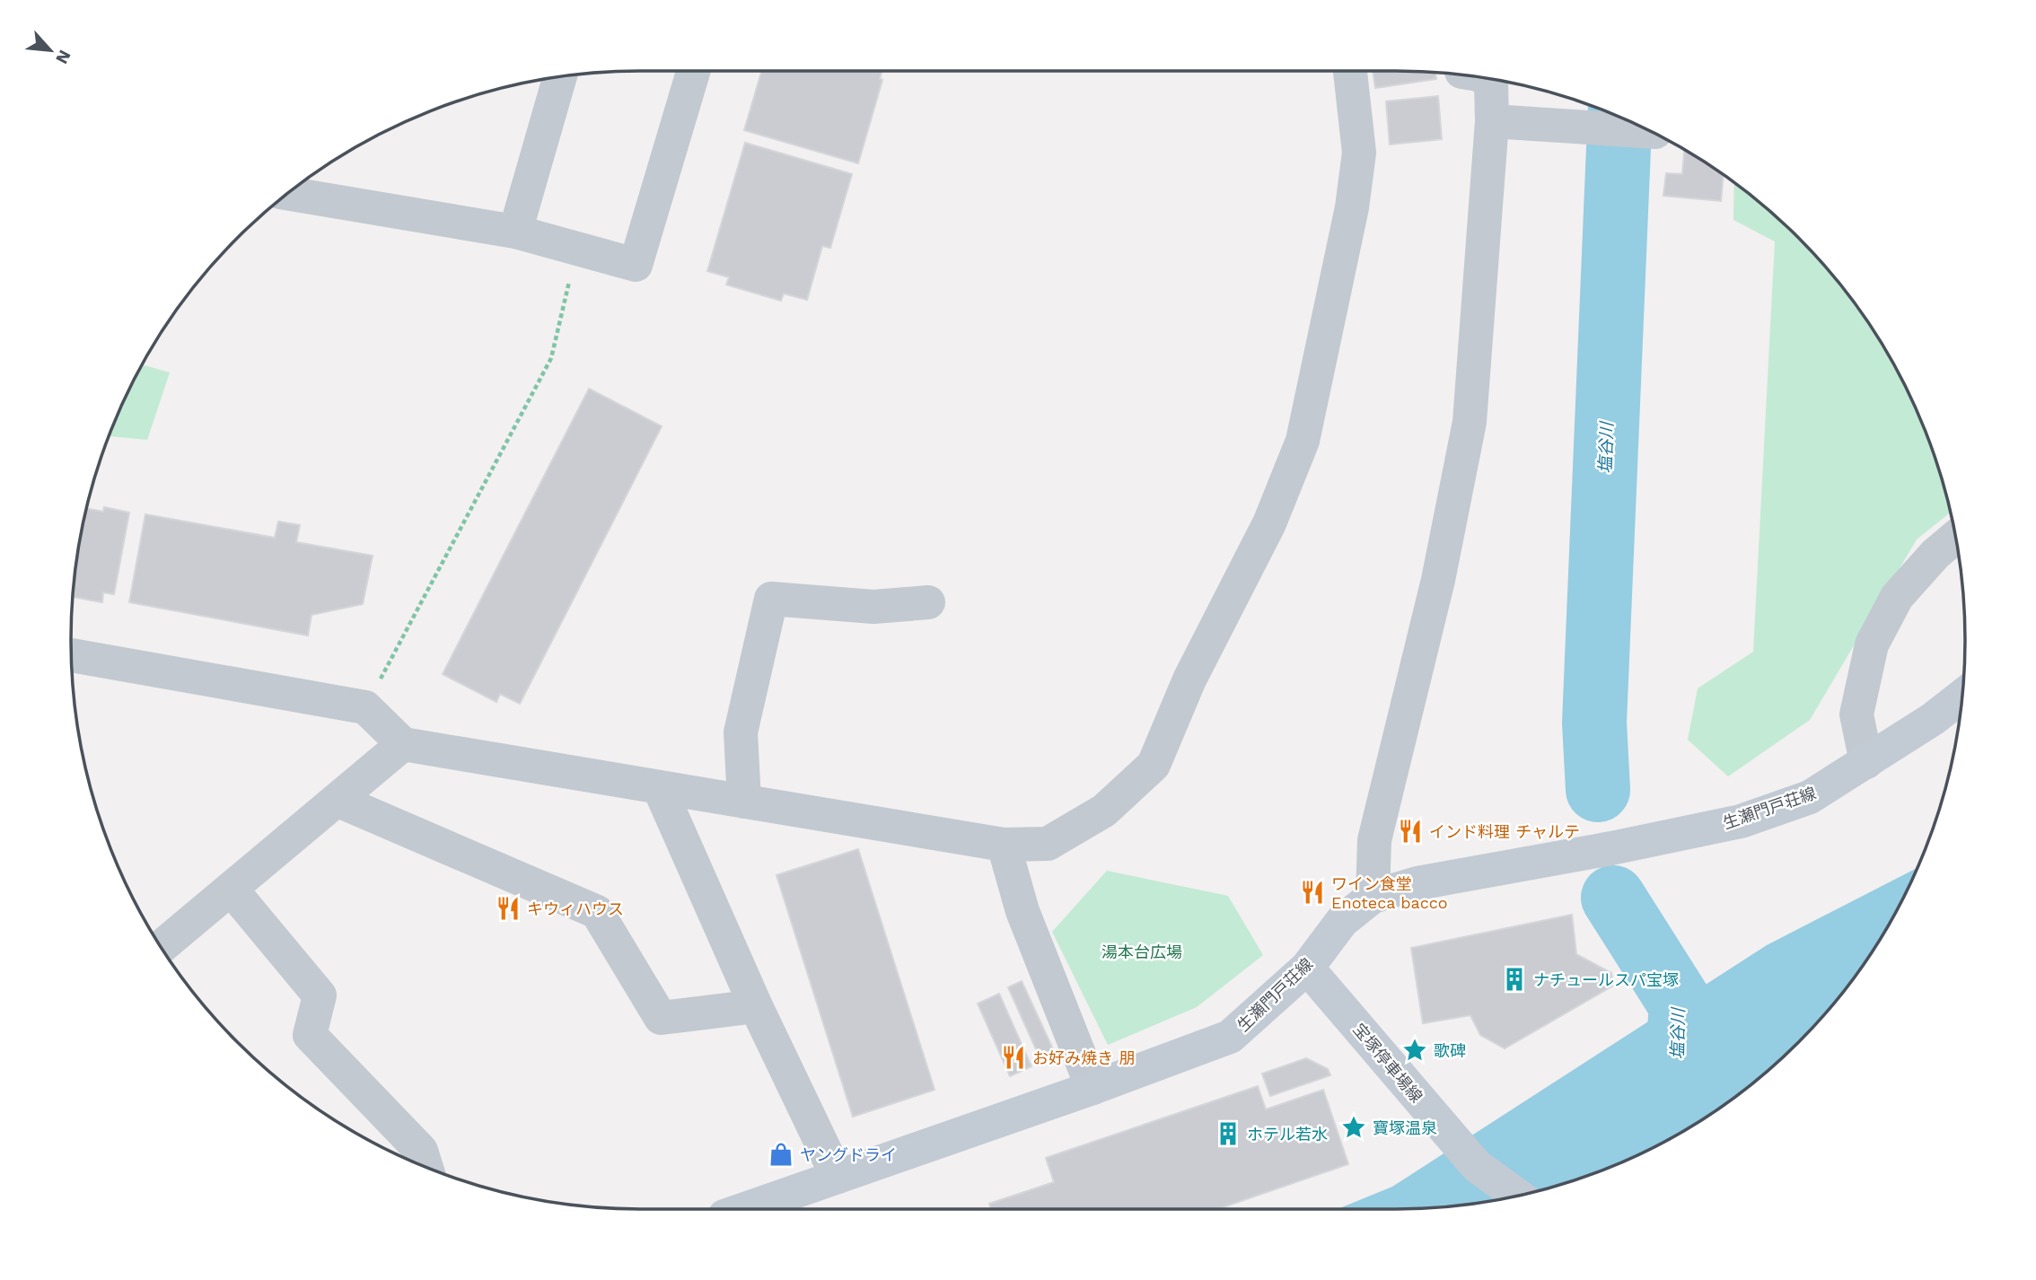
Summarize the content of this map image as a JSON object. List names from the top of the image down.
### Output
{
  "streets": {
    "main road": ["生瀬門戸荘線", "宝塚停車場線"]
  },
  "crossings": [
    ["生瀬門戸荘線", "宝塚停車場線"]
  ],
  "water": ["塩谷川"],
  "parks": ["湯本台広場"],
  "places": {
    "restaurant": [
      "インド料理 チャルテ",
      "ワイン食堂 Enoteca bacco",
      "キウィハウス",
      "お好み焼き 朋"
    ],
    "building": ["ナチュールスパ宝塚", "ホテル若水"],
    "place": ["歌碑", "寶塚温泉"],
    "shop": ["ヤングドライ"]
  },
  "north": "bottom right"
}
